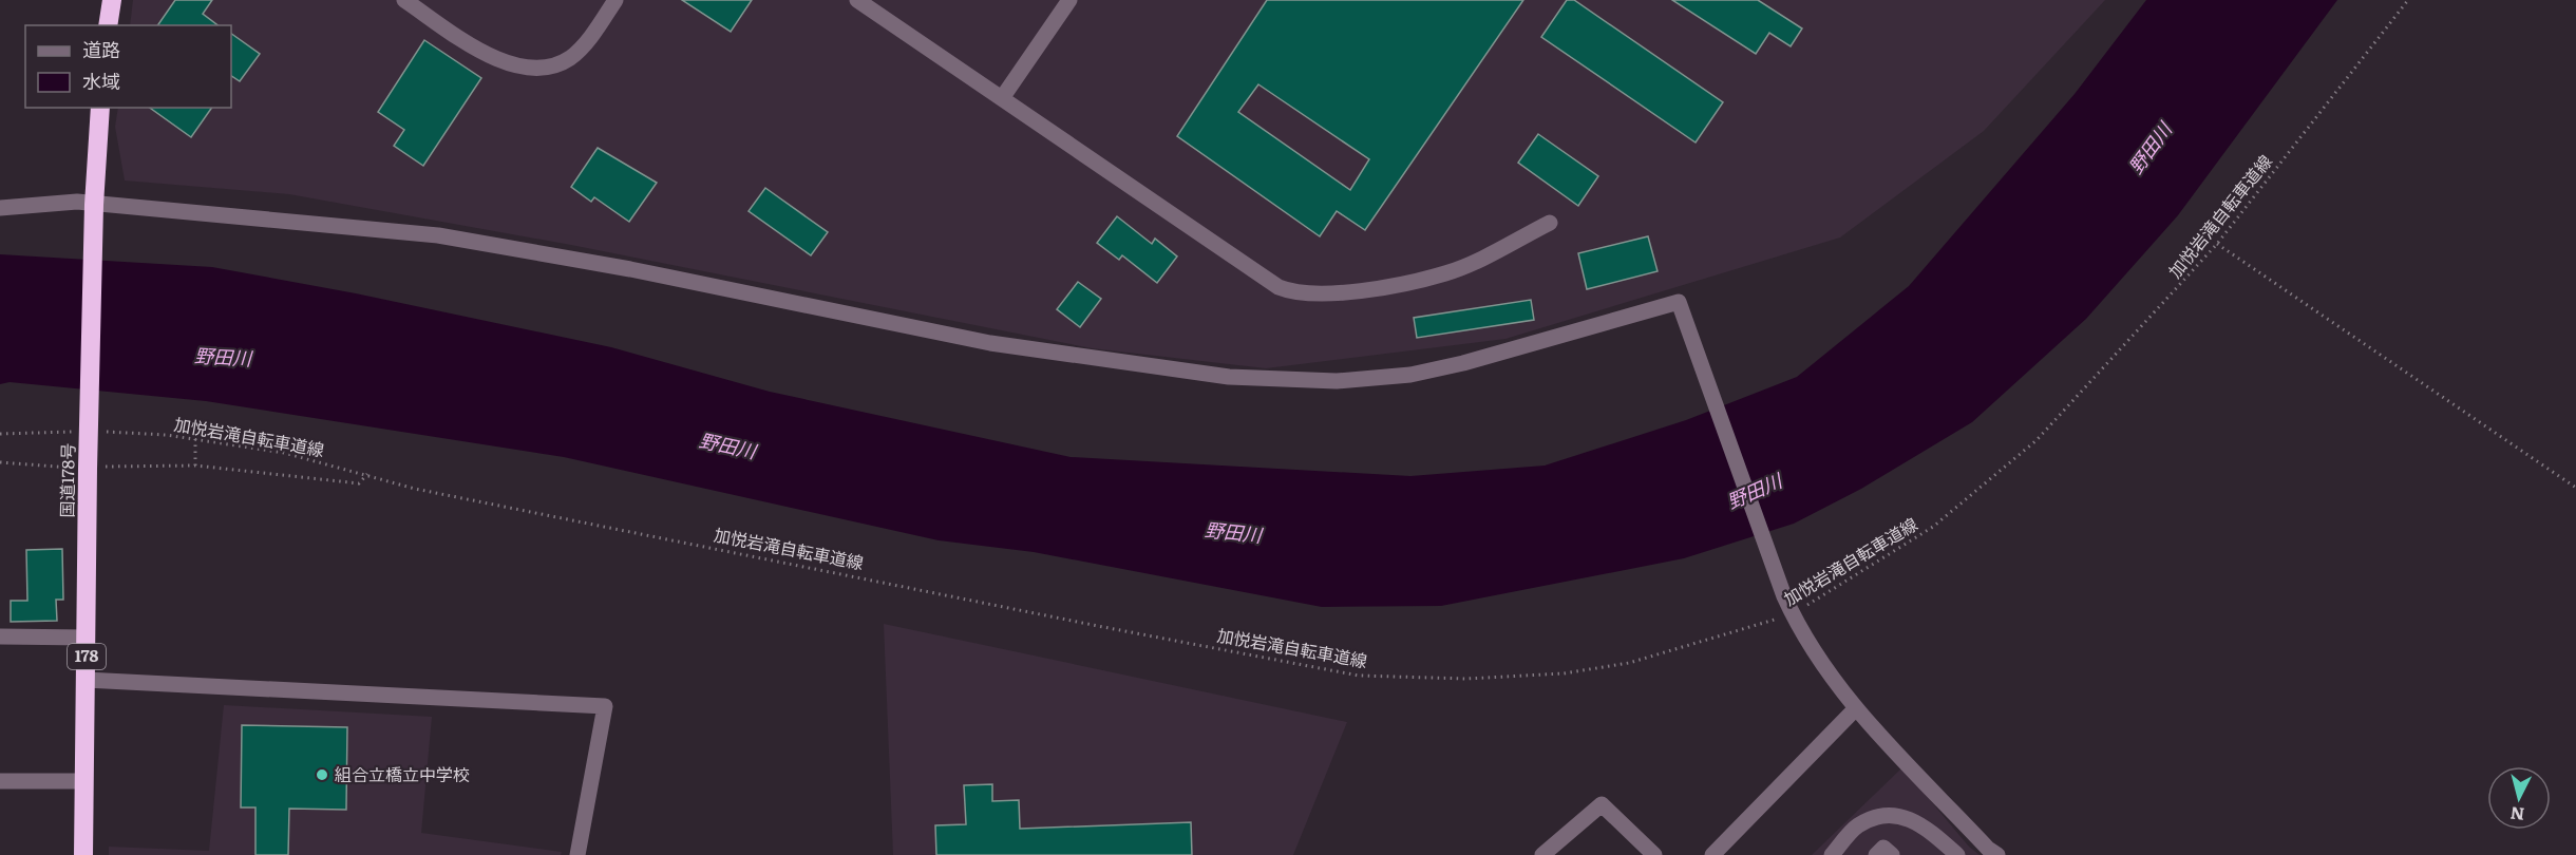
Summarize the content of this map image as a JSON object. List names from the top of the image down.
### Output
{
  "streets": {
    "highway": ["国道178号", "178"],
    "path": ["加悦岩滝自転車道線"]
  },
  "water": ["野田川"],
  "places": ["組合立橋立中学校"],
  "legend": ["道路", "水域"],
  "north": "bottom"
}
